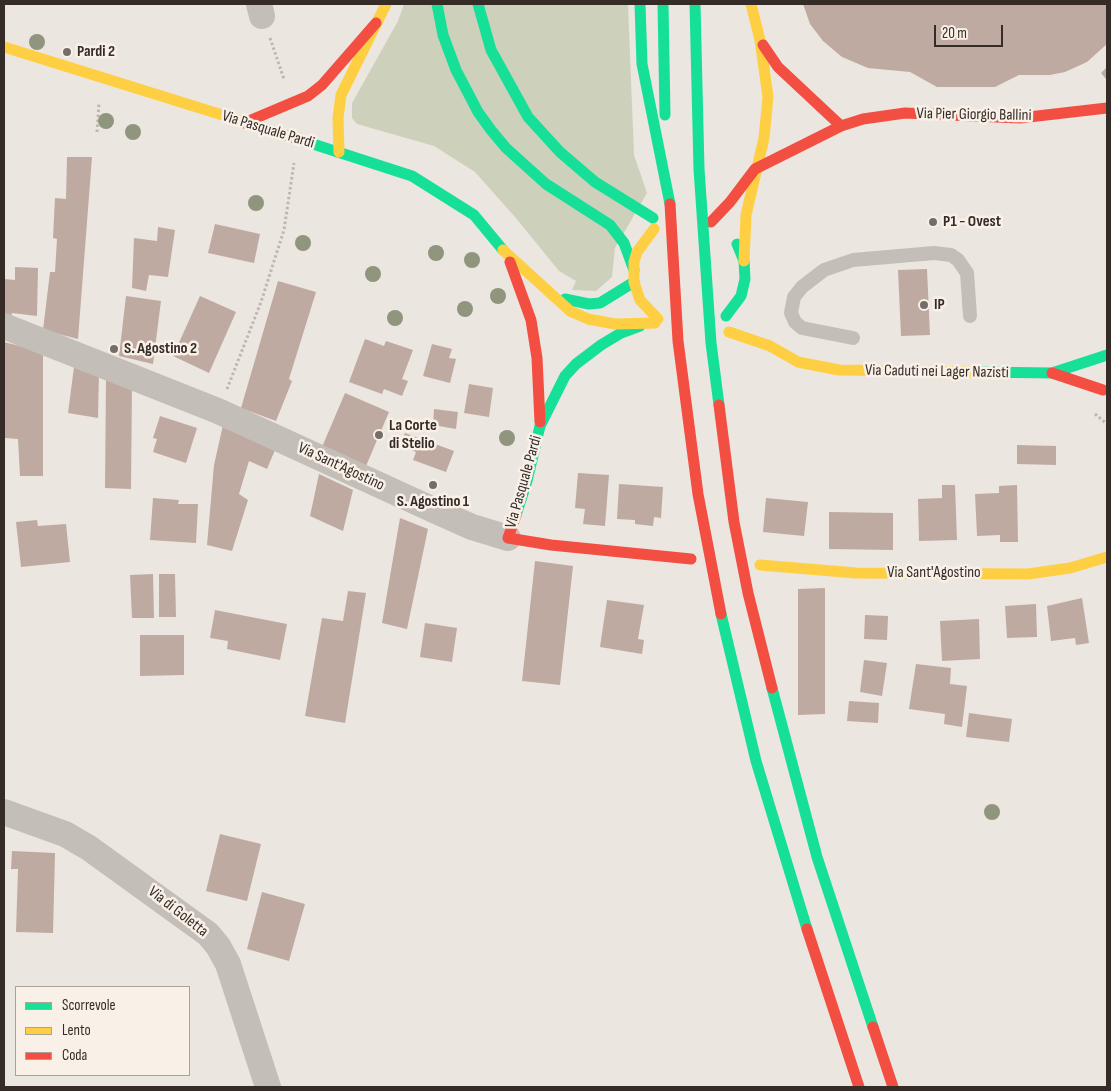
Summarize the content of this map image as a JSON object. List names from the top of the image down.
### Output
{
  "streets": {
    "main road": [
      "Via Pier Giorgio Ballini",
      "Via Pasquale Pardi",
      "Via Caduti nei Lager Nazisti",
      "Via Sant'Agostino"
    ],
    "street": ["Via di Goletta"]
  },
  "crossings": [
    ["Via Pasquale Pardi", "Via Sant'Agostino"]
  ],
  "places": [
    "Pardi 2",
    "P1 - Ovest",
    "IP",
    "S. Agostino 2",
    "La Corte di Stelio",
    "S. Agostino 1"
  ],
  "legend": ["Scorrevole", "Lento", "Coda"],
  "scale_bar": "20 m"
}
